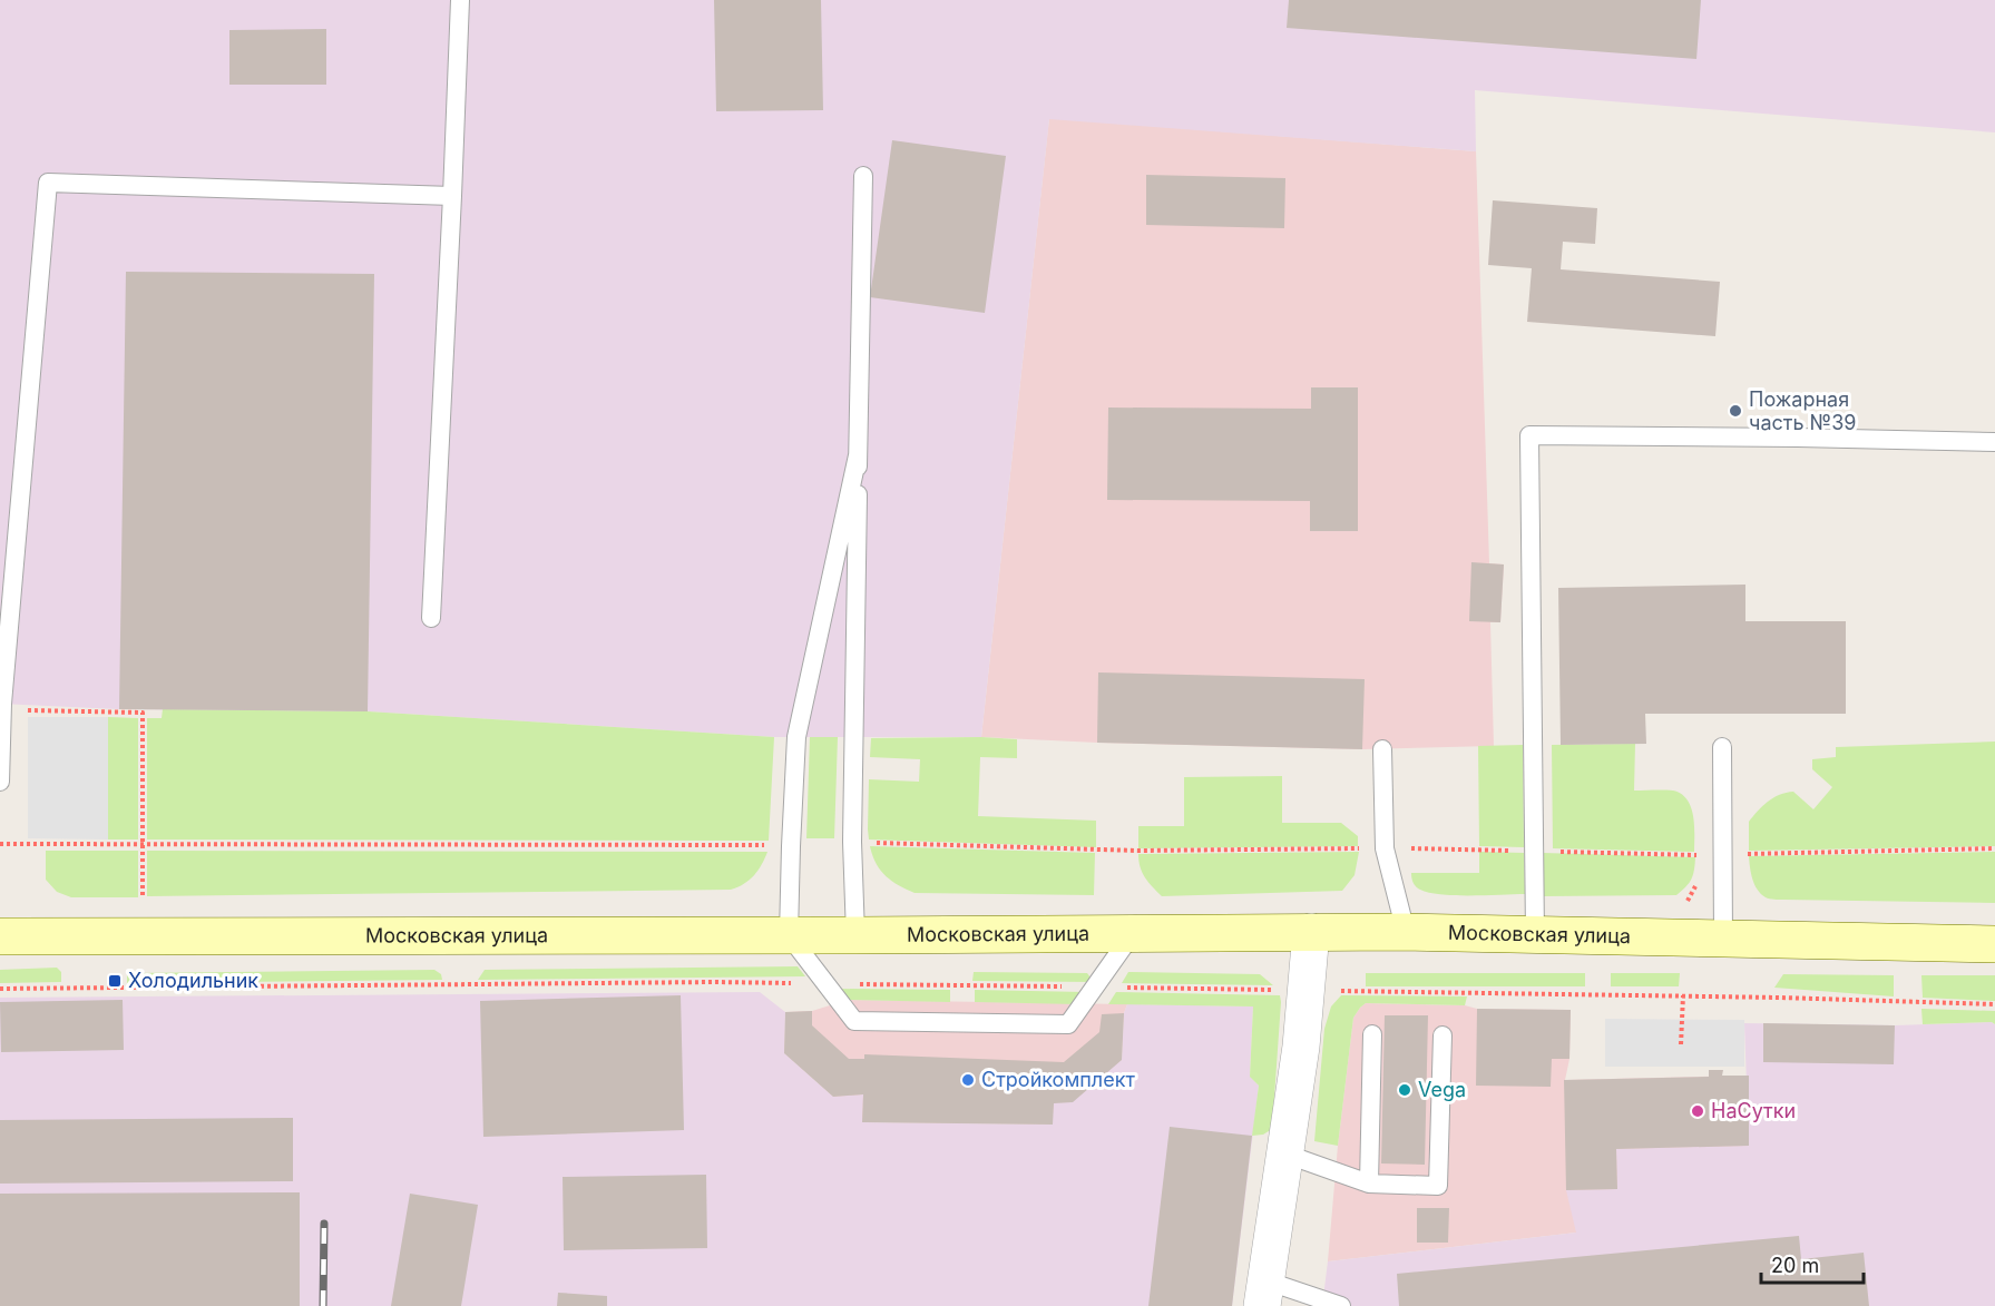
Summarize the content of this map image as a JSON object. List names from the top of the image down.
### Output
{
  "streets": {
    "main road": ["Московская улица"]
  },
  "places": {
    "other": [
      "Пожарная часть №39",
      "Стройкомплект",
      "Vega",
      "НаСутки"
    ],
    "transit": ["Холодильник"]
  },
  "scale_bar": "20 m"
}
